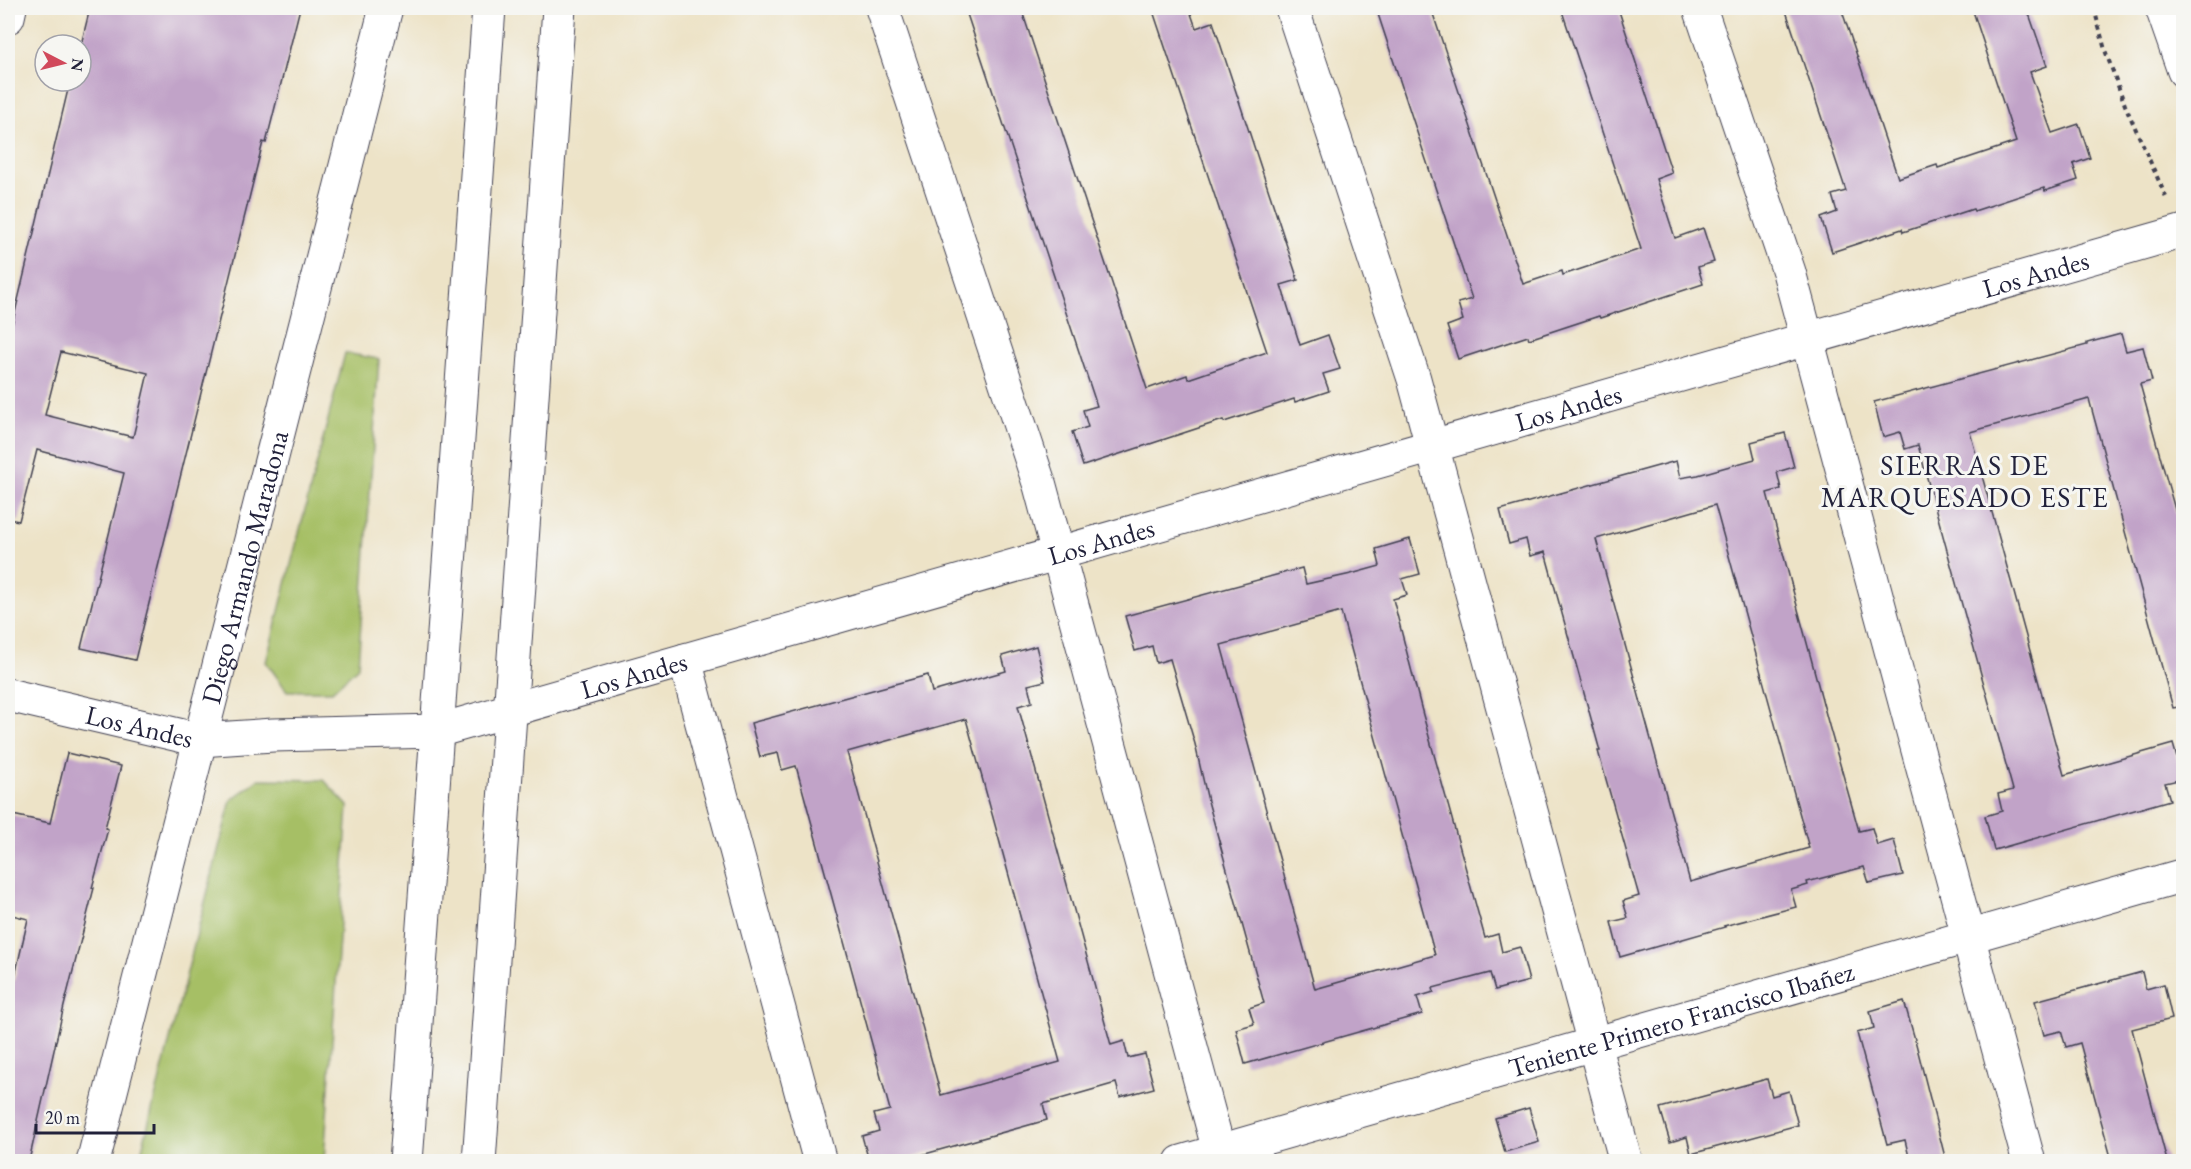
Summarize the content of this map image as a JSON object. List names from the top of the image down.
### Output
{
  "streets": {
    "street": ["Los Andes", "Diego Armando Maradona", "Teniente Primero Francisco Ibañez"]
  },
  "crossings": [
    ["Los Andes", "Diego Armando Maradona"]
  ],
  "districts": ["SIERRAS DE MARQUESADO ESTE"],
  "scale_bar": "20 m",
  "north": "right"
}
